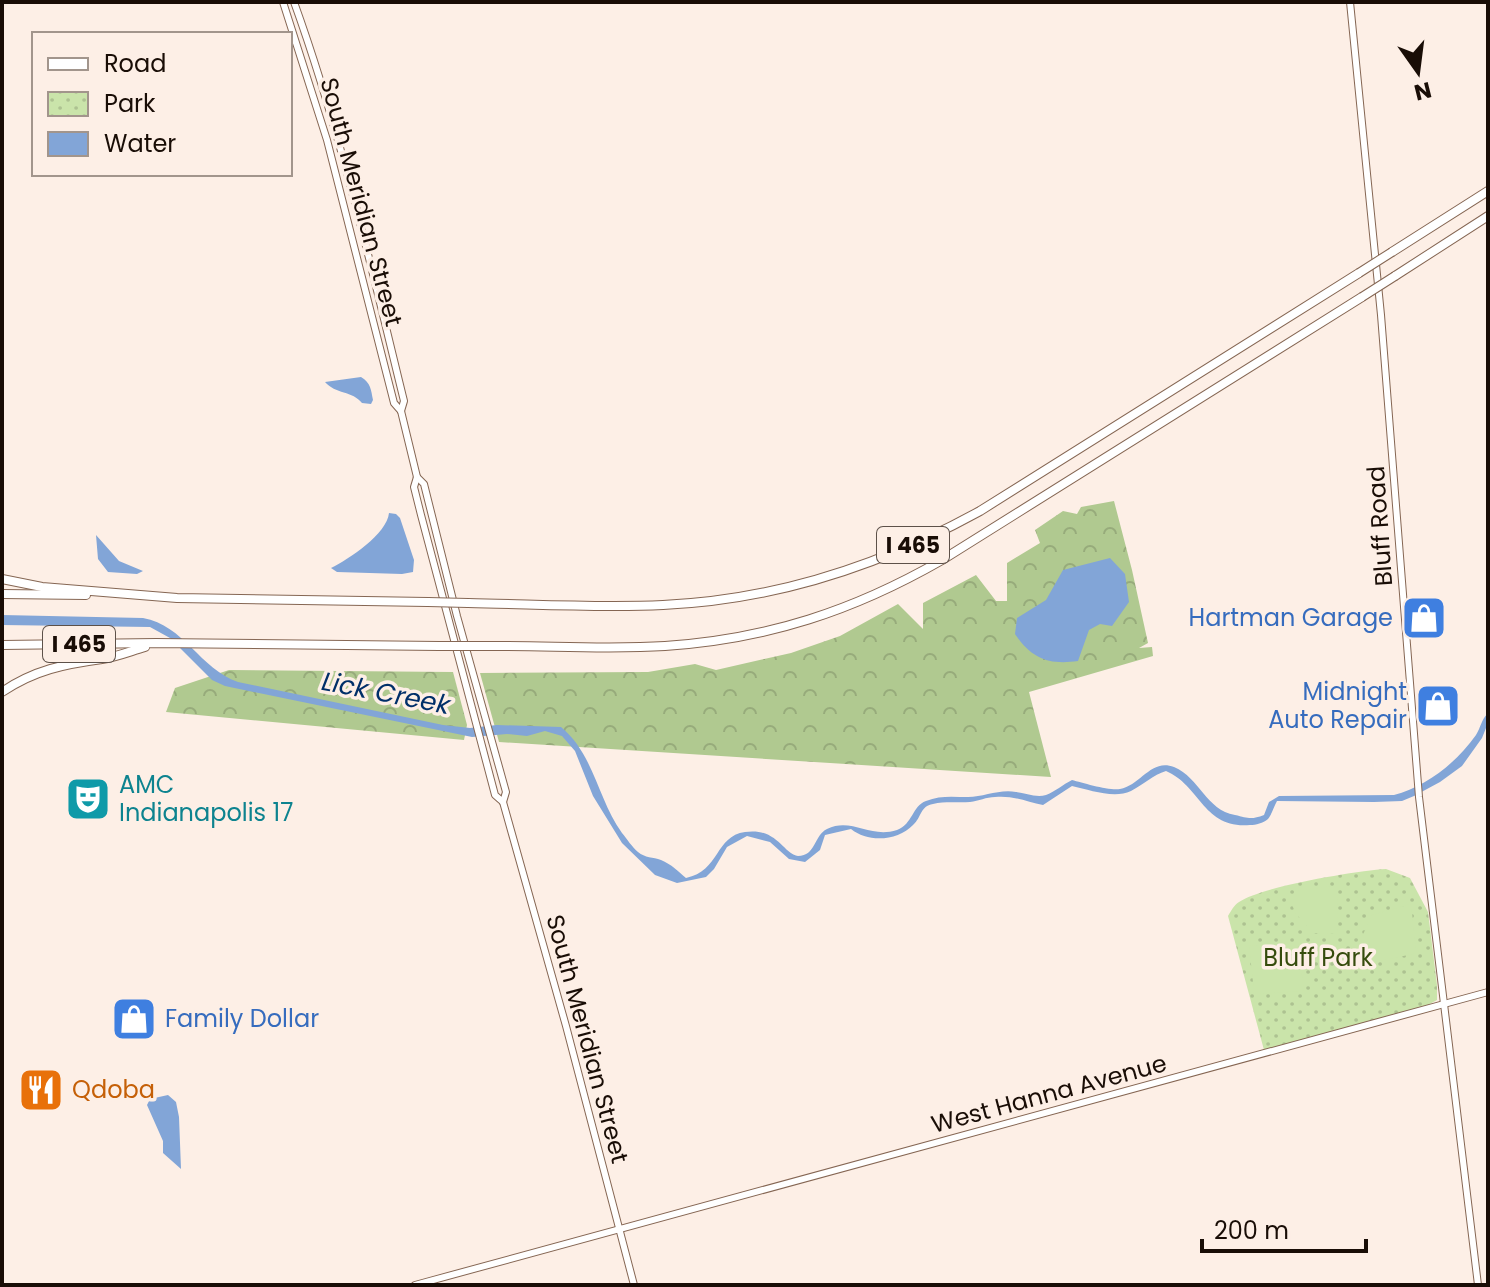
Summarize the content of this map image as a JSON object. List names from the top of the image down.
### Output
{
  "streets": {
    "highway": ["I 465"],
    "main road": ["South Meridian Street", "Bluff Road", "West Hanna Avenue"]
  },
  "crossings": [
    ["South Meridian Street", "West Hanna Avenue"],
    ["Bluff Road", "West Hanna Avenue"]
  ],
  "water": ["Lick Creek"],
  "parks": ["Bluff Park"],
  "places": {
    "shop": ["Hartman Garage", "Midnight Auto Repair", "Family Dollar"],
    "theatre": ["AMC Indianapolis 17"],
    "restaurant": ["Qdoba"]
  },
  "legend": ["Road", "Park", "Water"],
  "scale_bar": "200 m",
  "north": "bottom"
}
